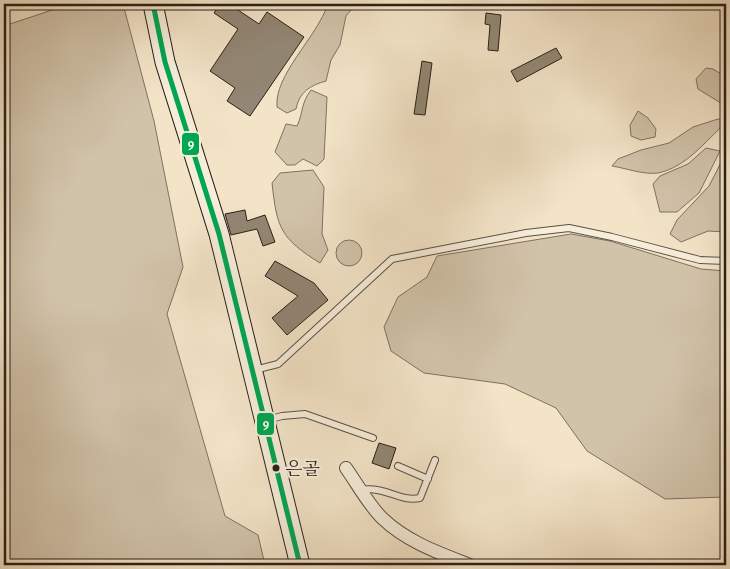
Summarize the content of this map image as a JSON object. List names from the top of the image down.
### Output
{
  "places": ["은골"],
  "lines": ["transit line 9"]
}
